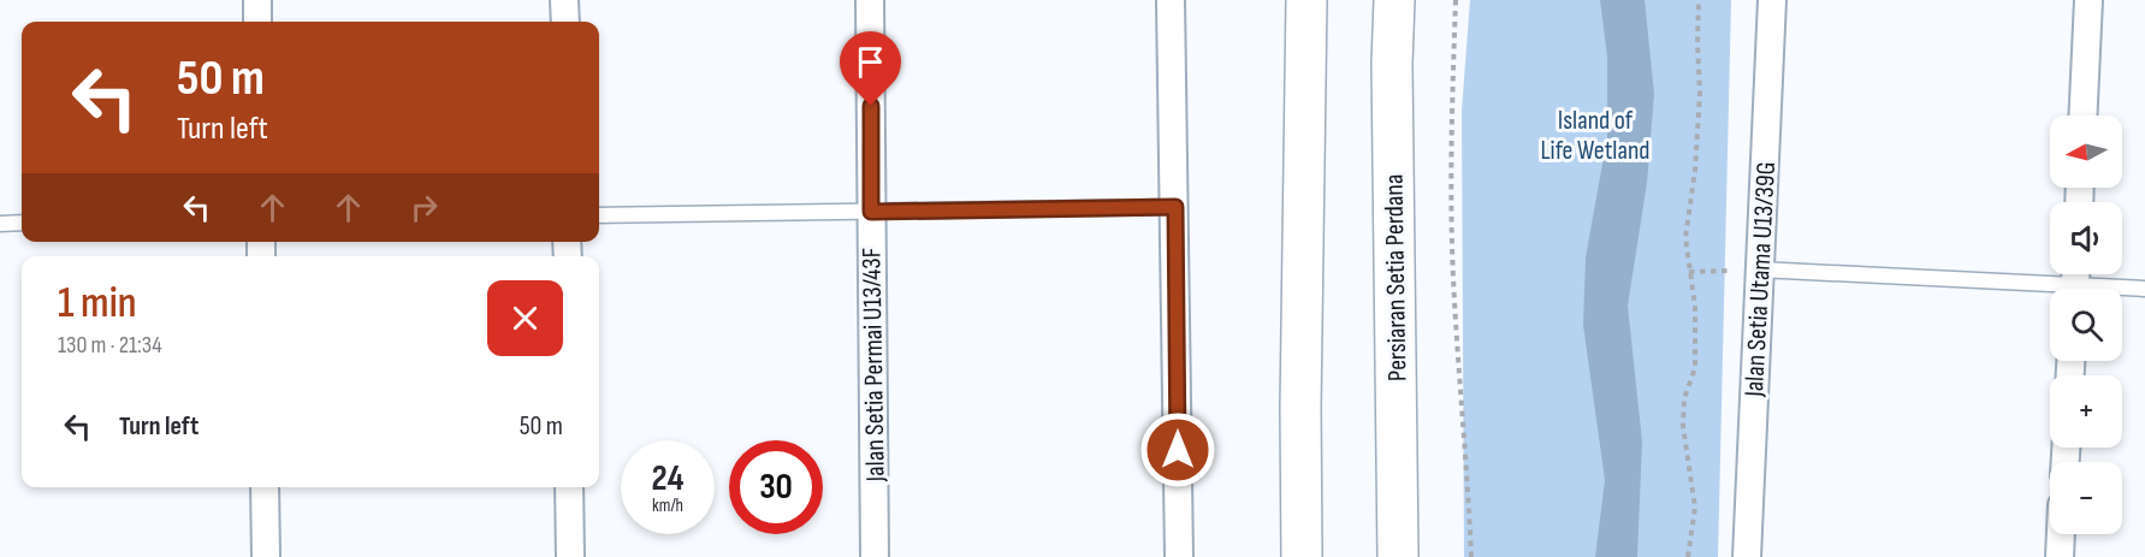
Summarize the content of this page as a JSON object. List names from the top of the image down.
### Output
{
  "streets": {
    "main road": ["Persiaran Setia Perdana"],
    "street": ["Jalan Setia Utama U13/39G", "Jalan Setia Permai U13/43F"]
  },
  "parks": ["Island of Life Wetland"],
  "north": "left",
  "page": {
    "turn": ["50 m", "Turn left"],
    "map_buttons": ["+", "−"],
    "heading": ["1 min", "130 m · 21:34"],
    "list": [
      {
        "name": "Turn left",
        "value": "50 m"
      }
    ],
    "speed": "24 km/h",
    "limit": "30"
  }
}
